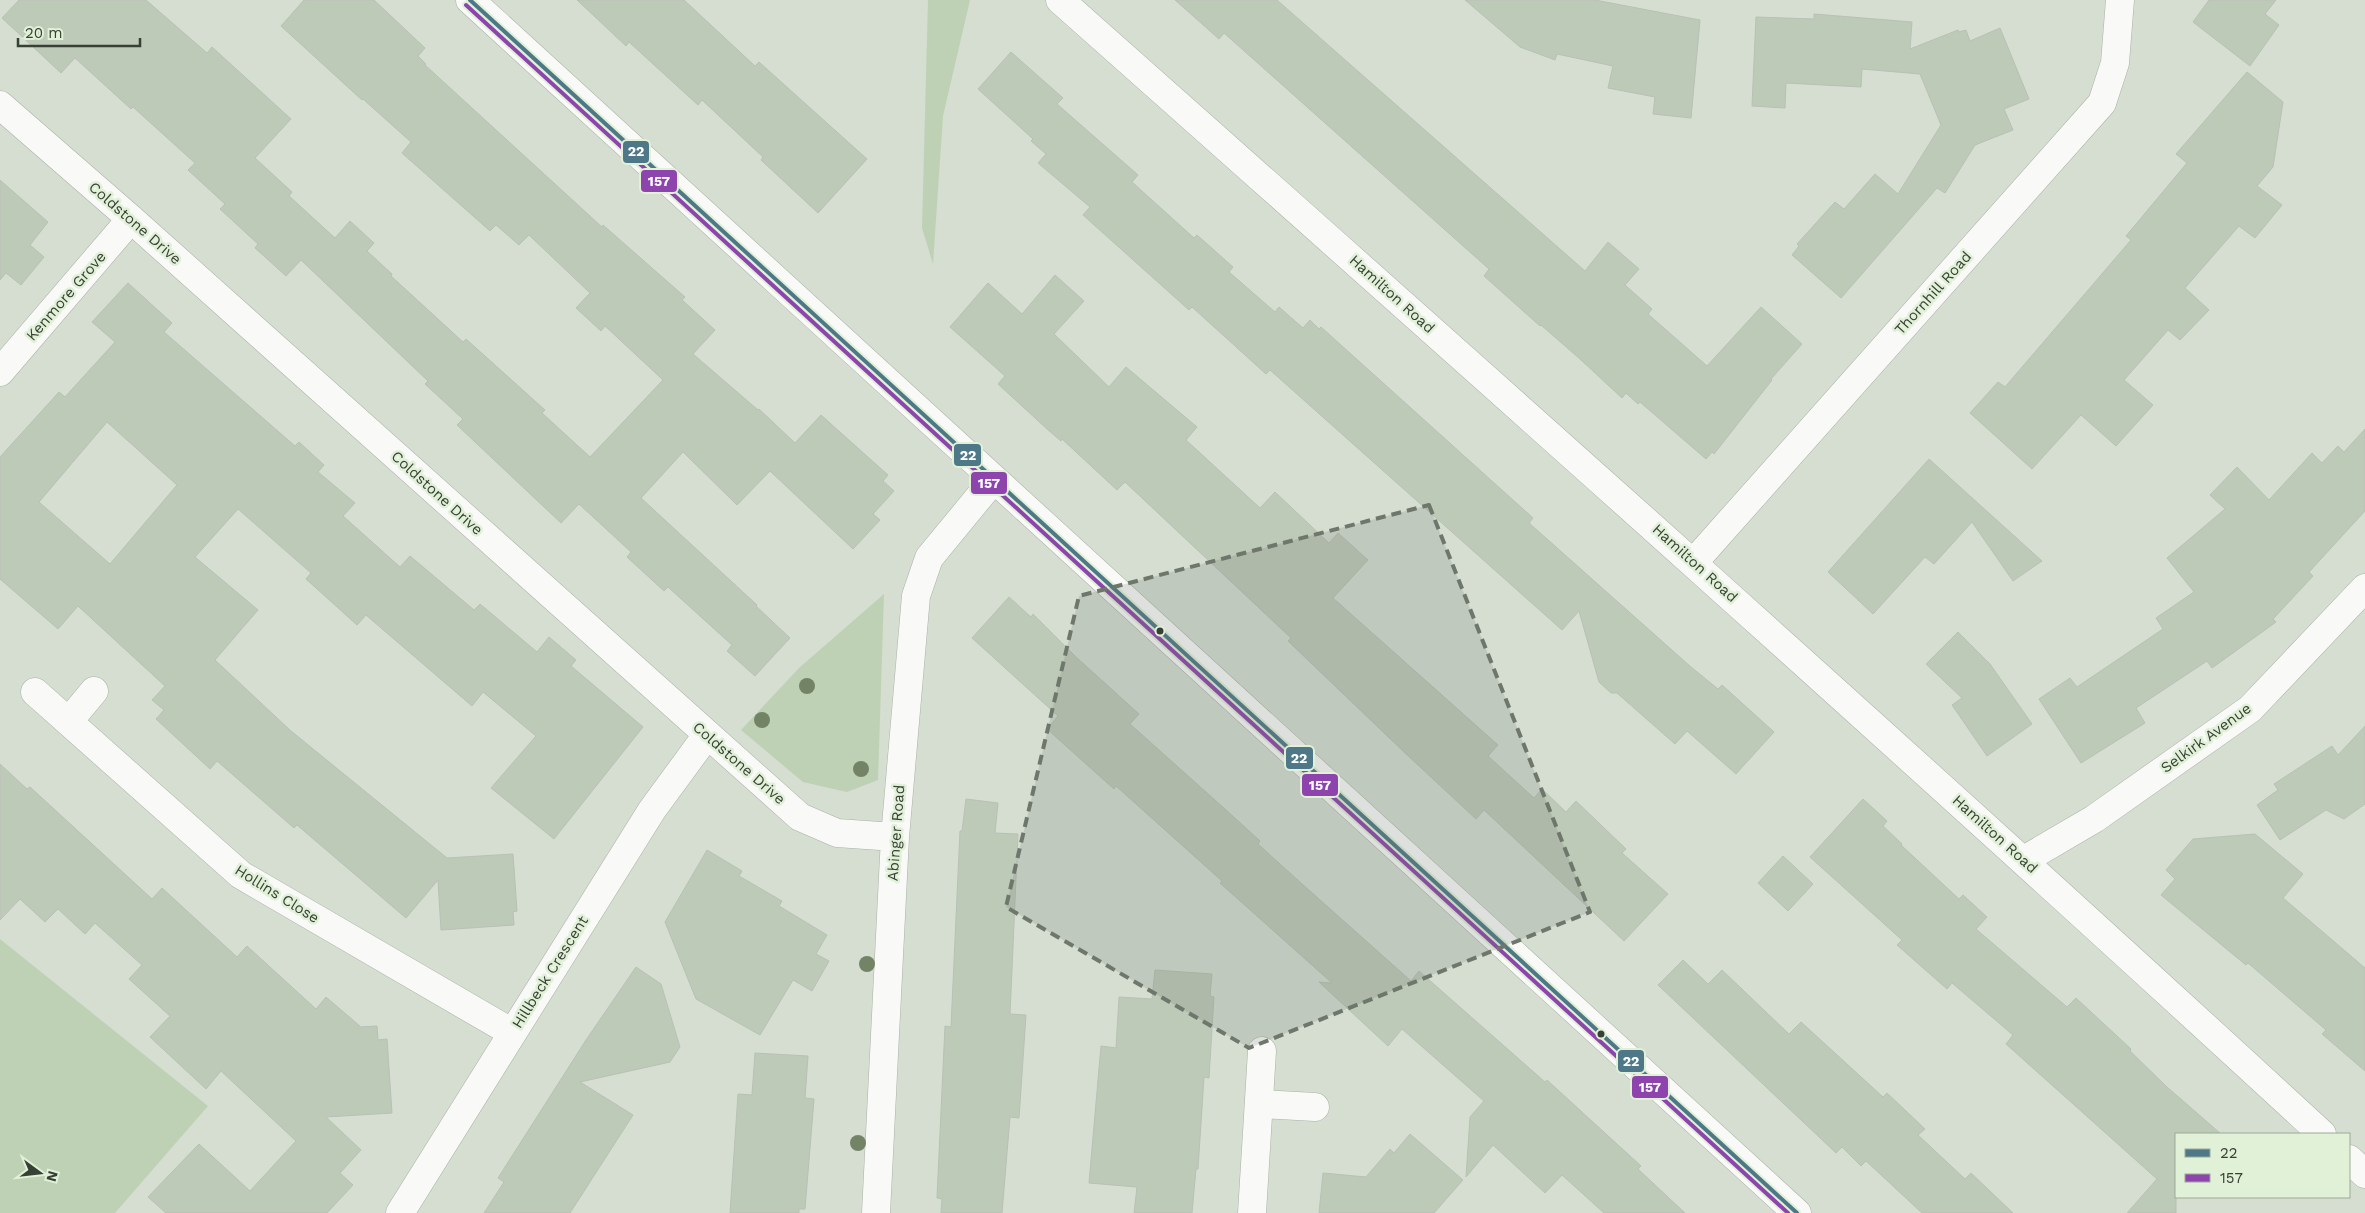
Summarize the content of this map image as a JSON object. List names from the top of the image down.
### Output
{
  "streets": {
    "street": [
      "Coldstone Drive",
      "Thornhill Road",
      "Hamilton Road",
      "Kenmore Grove",
      "Selkirk Avenue",
      "Abinger Road",
      "Hollins Close",
      "Hillbeck Crescent"
    ]
  },
  "crossings": [
    ["Coldstone Drive", "Kenmore Grove"],
    ["Coldstone Drive", "Abinger Road"],
    ["Coldstone Drive", "Hillbeck Crescent"],
    ["Thornhill Road", "Hamilton Road"],
    ["Hamilton Road", "Selkirk Avenue"],
    ["Hollins Close", "Hillbeck Crescent"]
  ],
  "lines": ["transit line 22", "transit line 157"],
  "legend": ["22", "157"],
  "scale_bar": "20 m",
  "north": "right"
}
